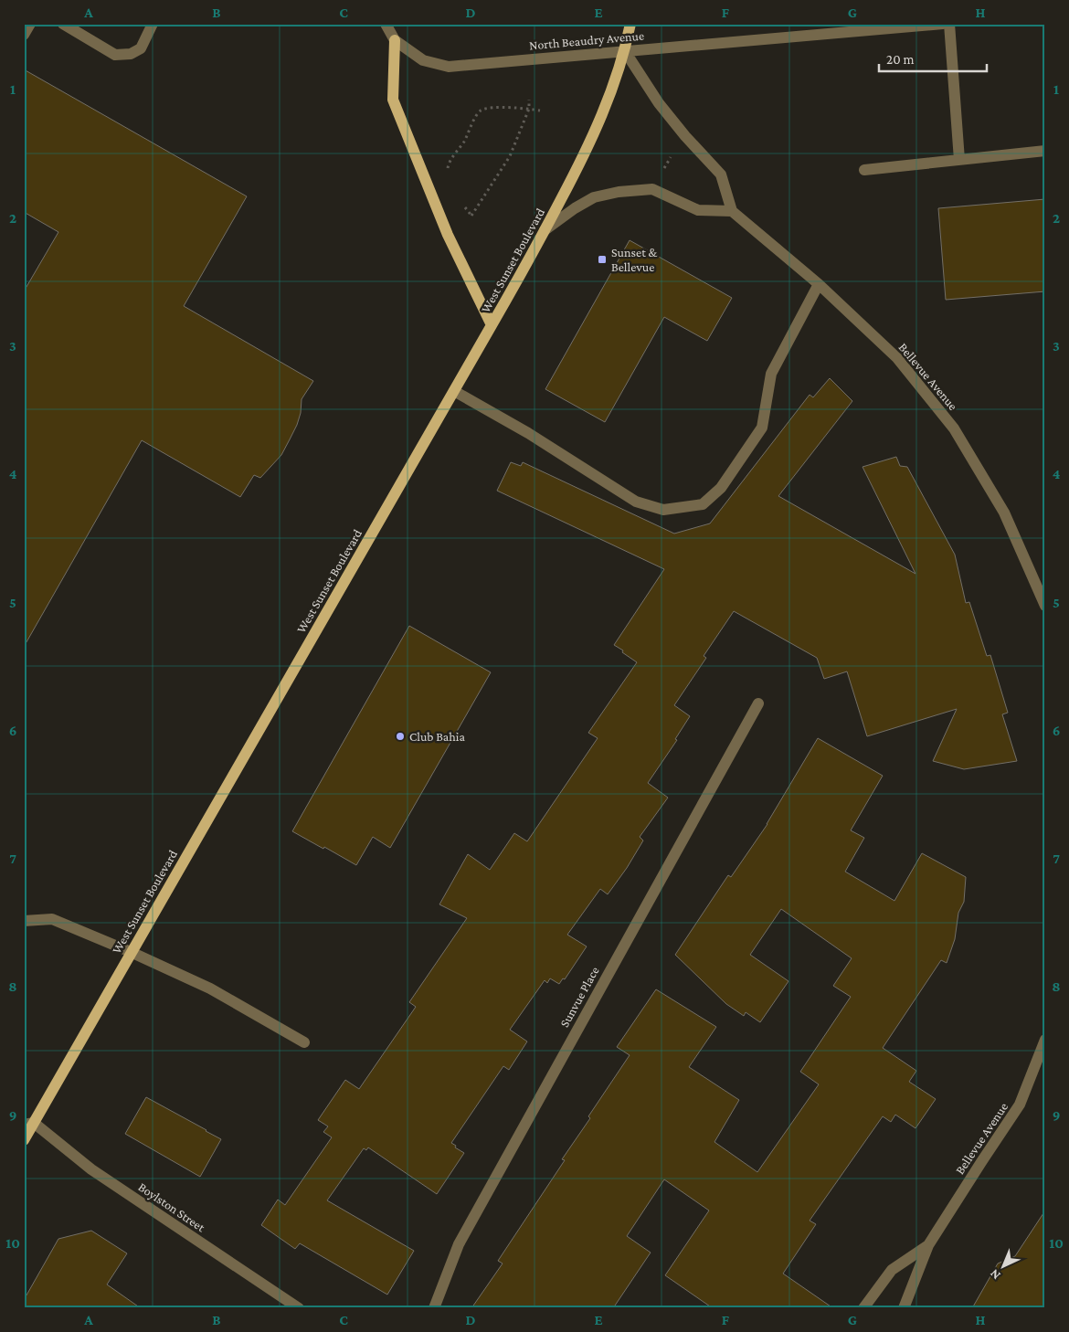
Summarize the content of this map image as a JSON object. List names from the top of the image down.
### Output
{
  "streets": {
    "main road": ["West Sunset Boulevard"],
    "street": [
      "North Beaudry Avenue",
      "Bellevue Avenue",
      "Sunvue Place",
      "Boylston Street"
    ]
  },
  "crossings": [
    ["North Beaudry Avenue", "West Sunset Boulevard"],
    ["West Sunset Boulevard", "Boylston Street"]
  ],
  "places": {
    "transit": ["Sunset & Bellevue"],
    "other": ["Club Bahia"]
  },
  "scale_bar": "20 m",
  "north": "bottom left",
  "grid": {
    "columns": [
      "A",
      "B",
      "C",
      "D",
      "E",
      "F",
      "G",
      "H"
    ],
    "rows": [
      "1",
      "2",
      "3",
      "4",
      "5",
      "6",
      "7",
      "8",
      "9",
      "10"
    ]
  }
}
